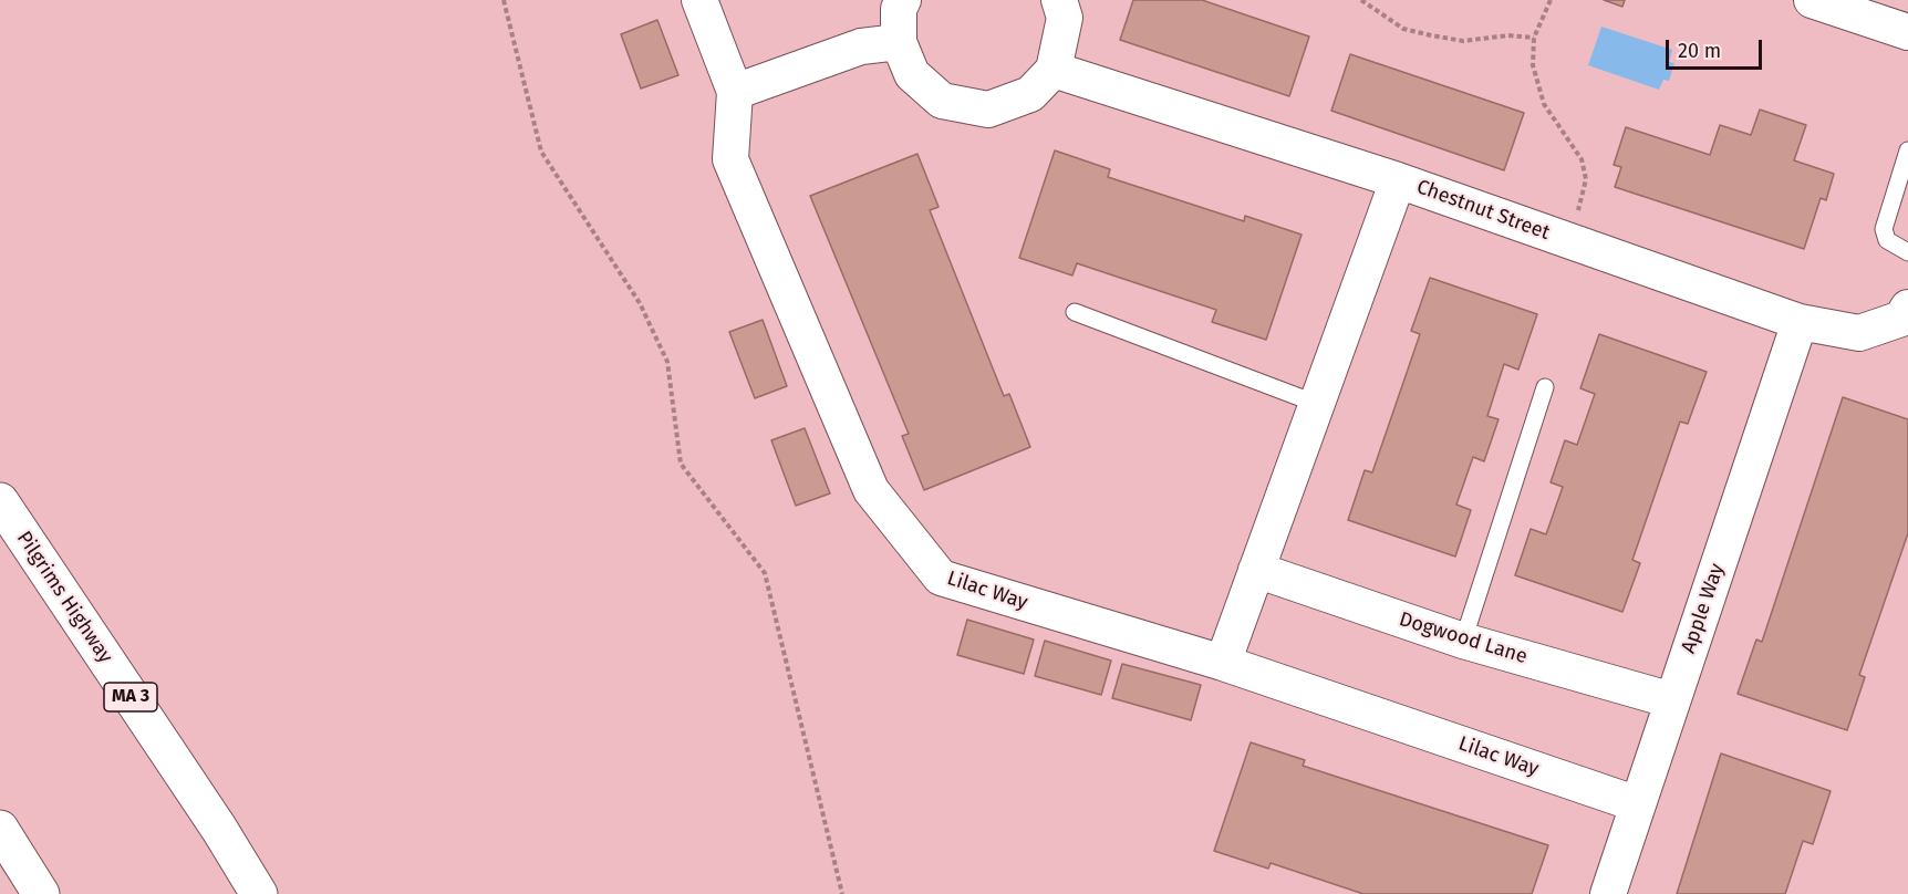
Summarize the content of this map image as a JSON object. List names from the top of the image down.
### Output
{
  "streets": {
    "highway": ["Pilgrims Highway", "MA 3"],
    "street": [
      "Chestnut Street",
      "Lilac Way",
      "Apple Way",
      "Dogwood Lane"
    ]
  },
  "crossings": [
    ["Chestnut Street", "Apple Way"],
    ["Lilac Way", "Apple Way"],
    ["Apple Way", "Dogwood Lane"]
  ],
  "scale_bar": "20 m"
}
